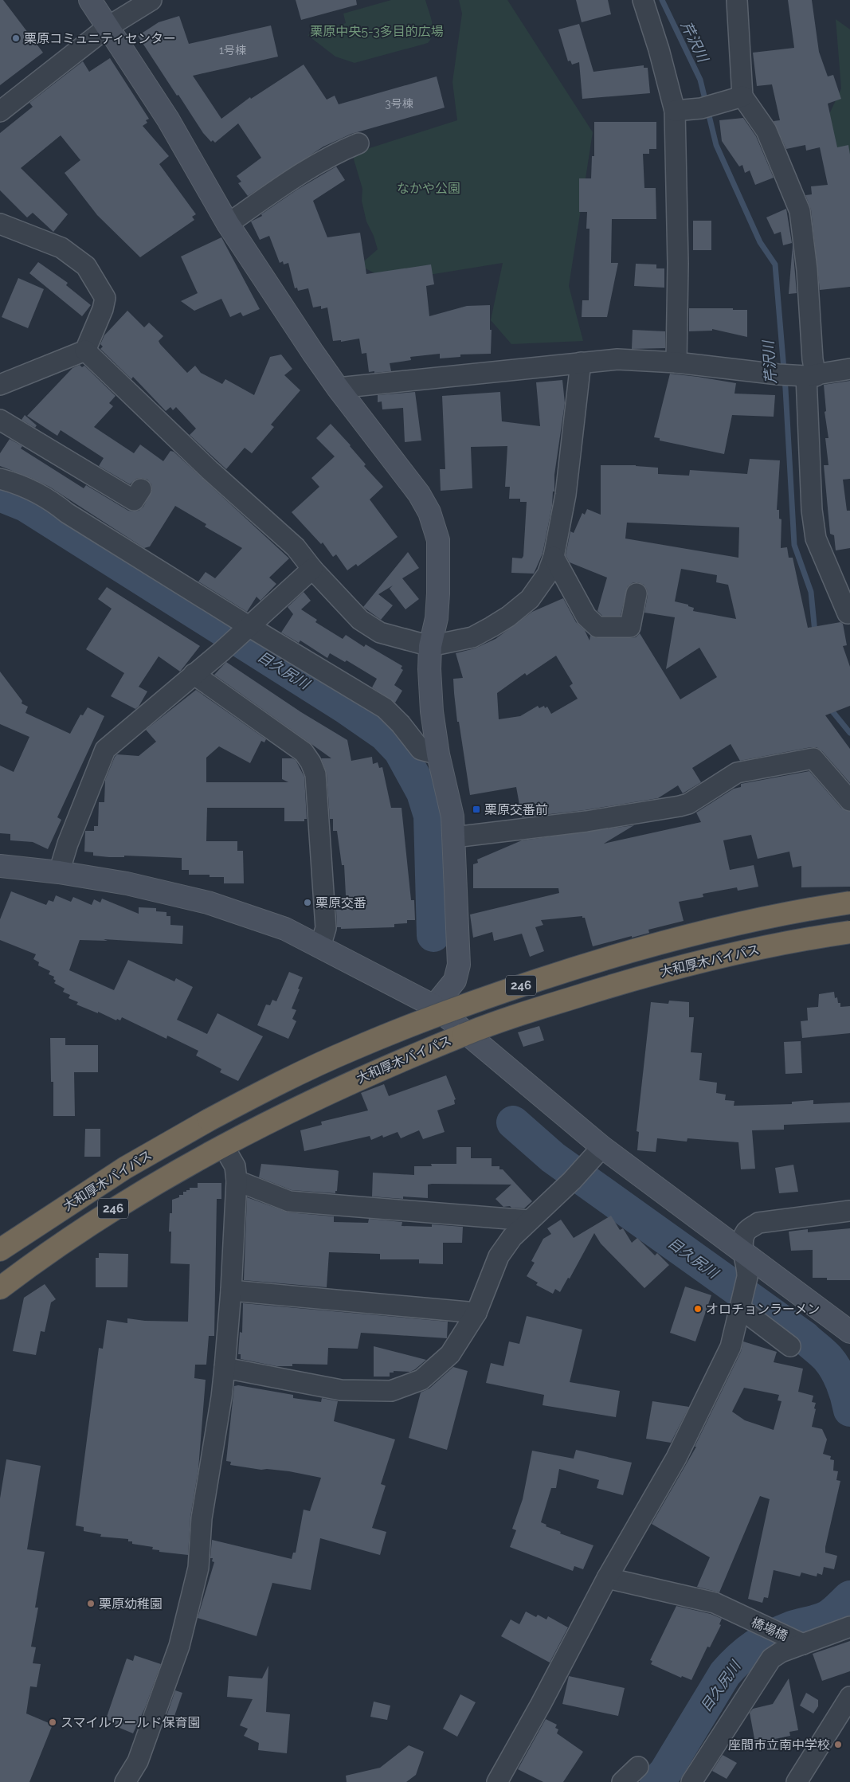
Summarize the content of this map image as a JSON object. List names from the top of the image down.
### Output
{
  "streets": {
    "highway": ["大和厚木バイパス", "246"],
    "street": ["橋場橋"]
  },
  "water": ["芹沢川", "目久尻川"],
  "parks": ["栗原中央5-3多目的広場", "なかや公園"],
  "places": {
    "other": [
      "栗原コミュニティセンター",
      "栗原交番",
      "オロチョンラーメン",
      "栗原幼稚園",
      "スマイルワールド保育園",
      "座間市立南中学校"
    ],
    "transit": ["栗原交番前"]
  },
  "house_numbers": ["1号棟", "3号棟"]
}
